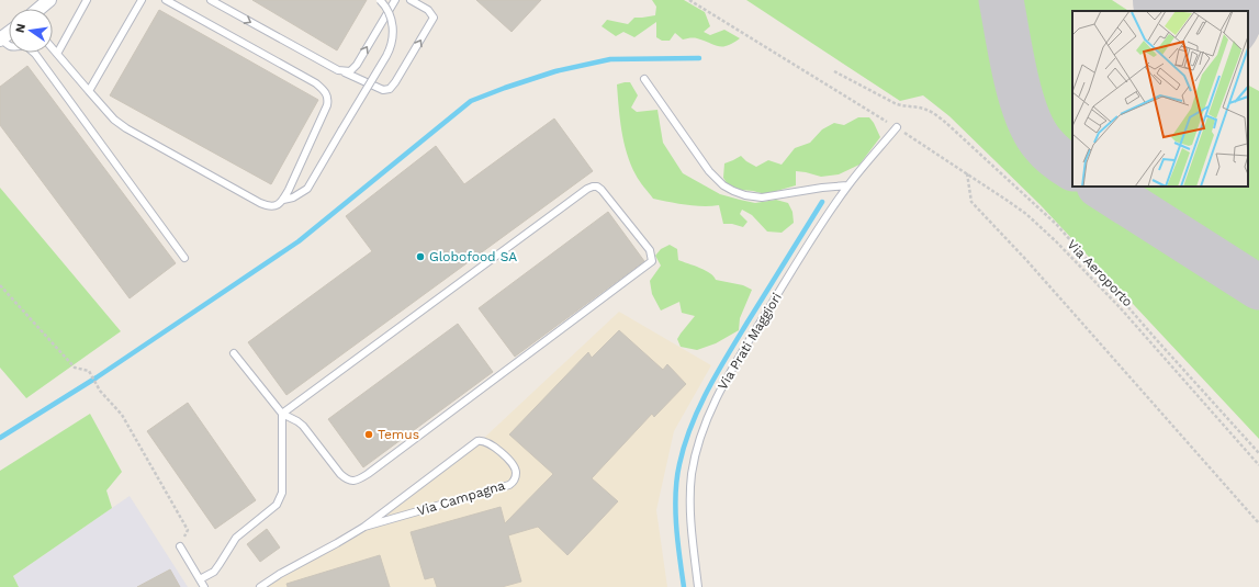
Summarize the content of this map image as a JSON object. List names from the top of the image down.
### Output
{
  "streets": {
    "lane": ["Via Prati Maggiori", "Via Campagna"],
    "path": ["Via Aeroporto"]
  },
  "crossings": [
    ["Via Aeroporto", "Via Prati Maggiori"]
  ],
  "places": ["Globofood SA", "Temus"],
  "north": "left"
}
